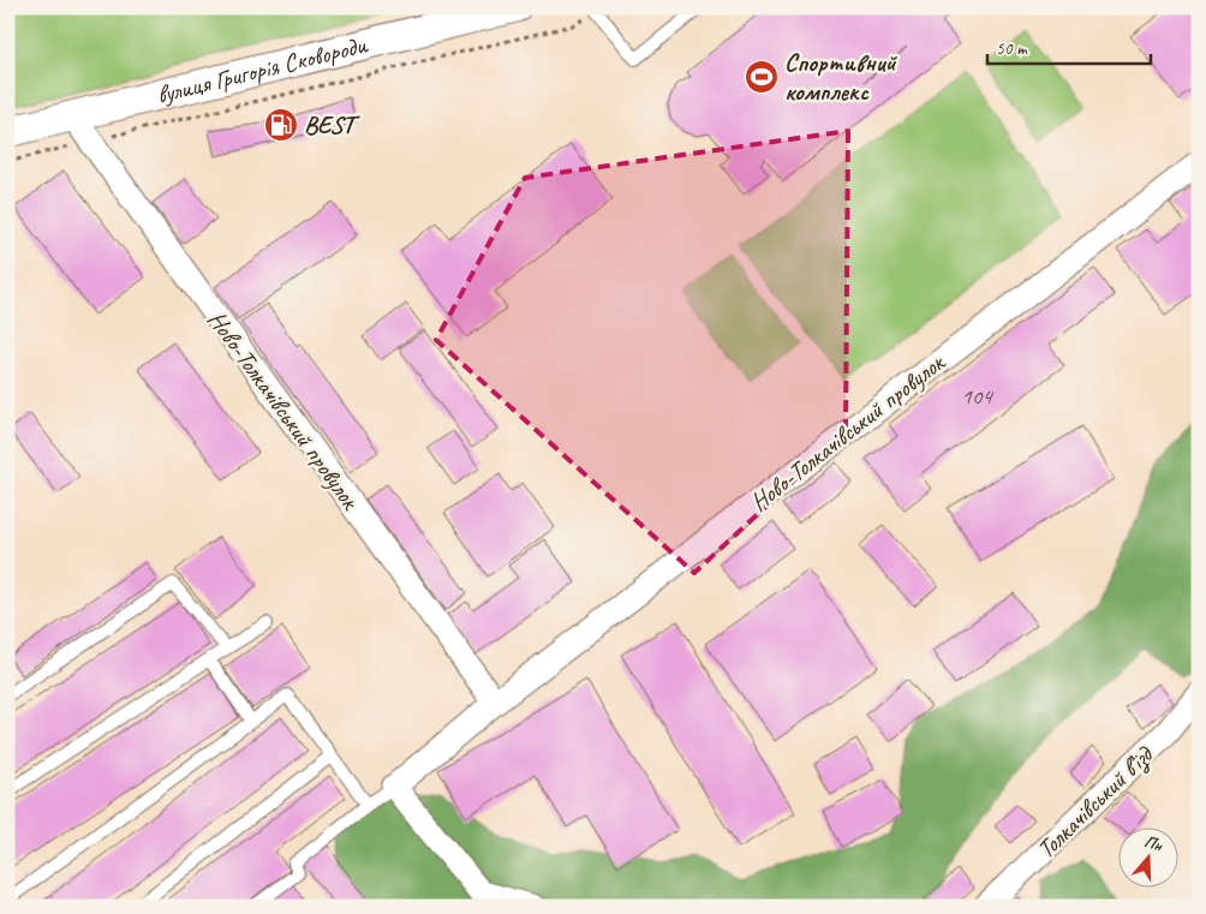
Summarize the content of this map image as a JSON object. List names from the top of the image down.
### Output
{
  "streets": {
    "street": ["вулиця Григорія Сковороди", "Ново-Толкачівський провулок", "Толкачівський в’їзд"]
  },
  "crossings": [
    ["вулиця Григорія Сковороди", "Ново-Толкачівський провулок"]
  ],
  "places": {
    "sports": ["Спортивний комплекс"],
    "fuel station": ["BEST"]
  },
  "house_numbers": ["104"],
  "scale_bar": "50 m",
  "north": "top"
}
